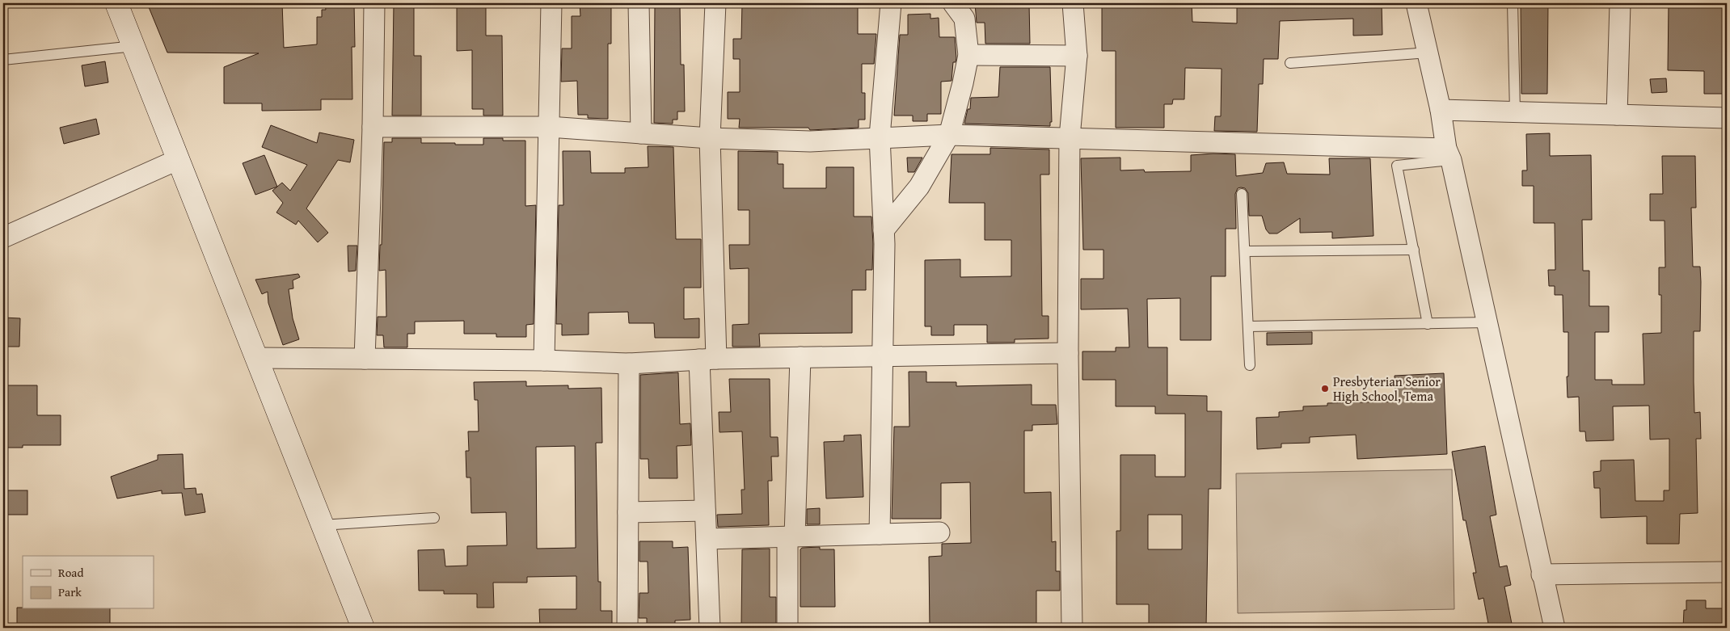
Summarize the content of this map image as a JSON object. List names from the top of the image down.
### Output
{
  "places": ["Presbyterian Senior High School, Tema"],
  "legend": ["Road", "Park"]
}
